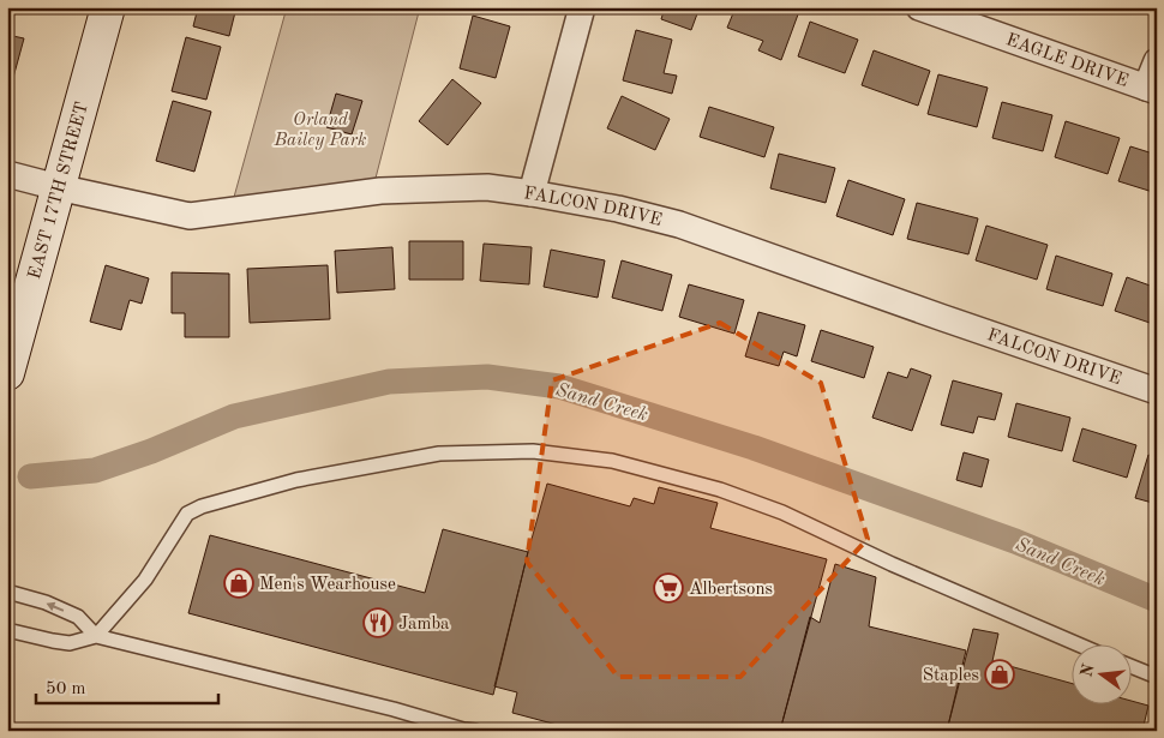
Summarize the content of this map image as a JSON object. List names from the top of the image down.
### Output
{
  "streets": {
    "main road": ["EAST 17TH STREET"],
    "street": ["EAGLE DRIVE", "FALCON DRIVE"]
  },
  "crossings": [
    ["EAST 17TH STREET", "FALCON DRIVE"]
  ],
  "water": ["Sand Creek"],
  "parks": ["Orland Bailey Park"],
  "places": {
    "shop": ["Men's Wearhouse", "Staples"],
    "supermarket": ["Albertsons"],
    "restaurant": ["Jamba"]
  },
  "scale_bar": "50 m",
  "north": "left"
}
